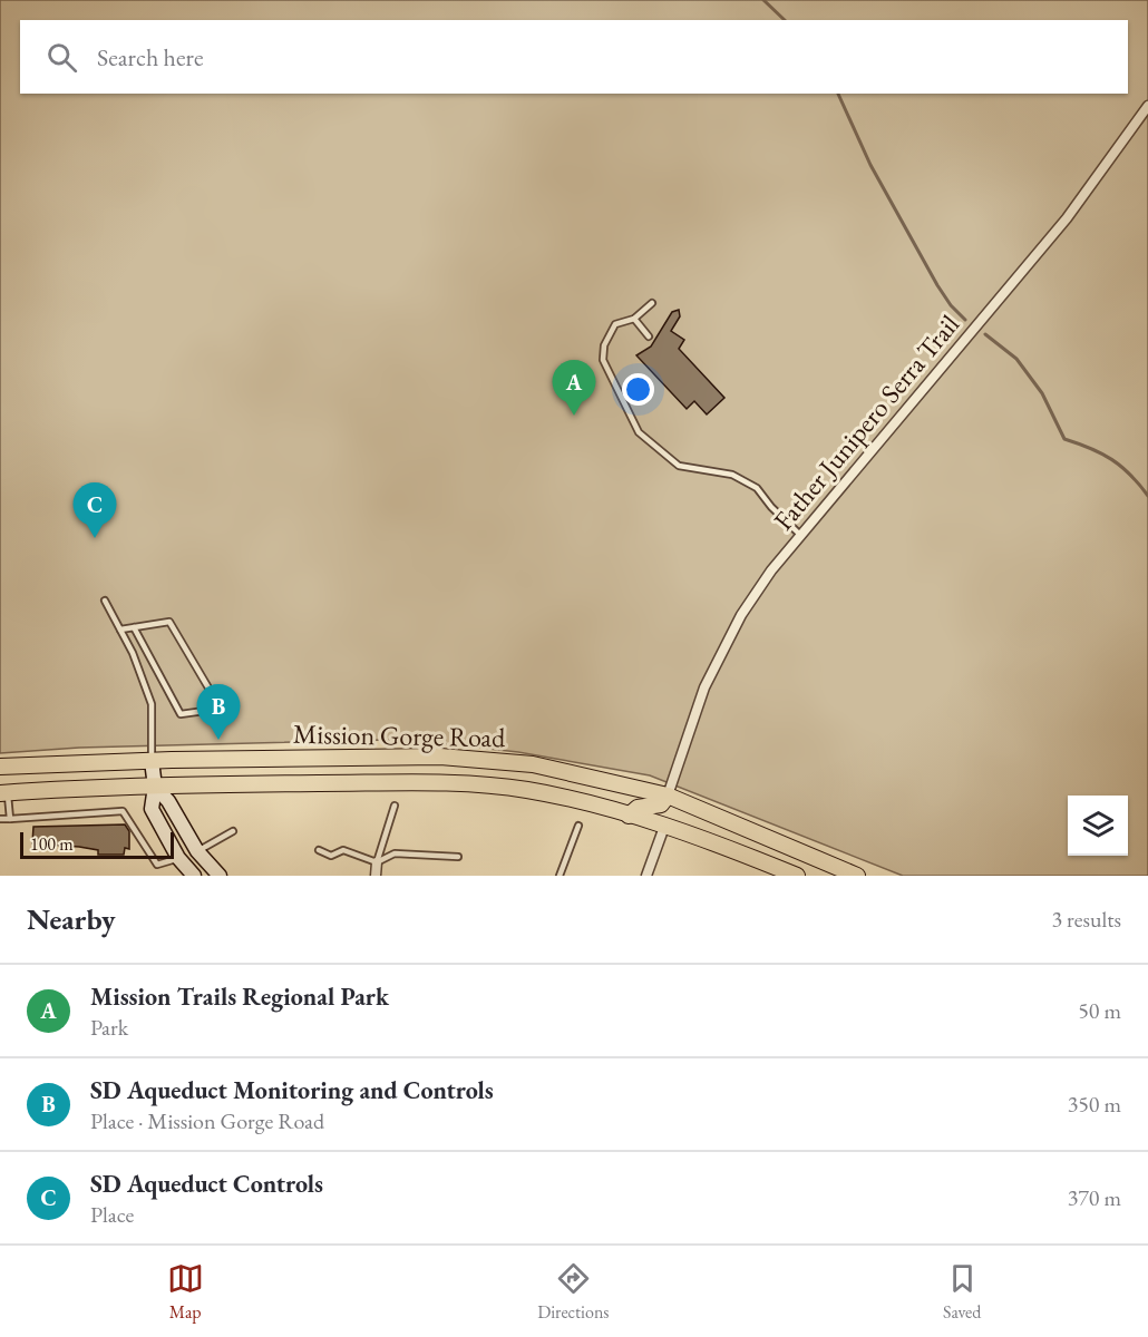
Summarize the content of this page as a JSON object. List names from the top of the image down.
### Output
{
  "streets": {
    "main road": ["Mission Gorge Road"],
    "street": ["Father Junipero Serra Trail"]
  },
  "crossings": [
    ["Father Junipero Serra Trail", "Mission Gorge Road"]
  ],
  "scale_bar": "100 m",
  "page": {
    "search": "Search here",
    "pins": ["A", "C", "B"],
    "scale": "100 m",
    "heading": ["Nearby", "3 results"],
    "list": [
      {
        "mark": "A",
        "name": "Mission Trails Regional Park",
        "note": "Park",
        "value": "50 m"
      },
      {
        "mark": "B",
        "name": "SD Aqueduct Monitoring and Controls",
        "note": "Place · Mission Gorge Road",
        "value": "350 m"
      },
      {
        "mark": "C",
        "name": "SD Aqueduct Controls",
        "note": "Place",
        "value": "370 m"
      }
    ],
    "nav": ["Map", "Directions", "Saved"]
  }
}
